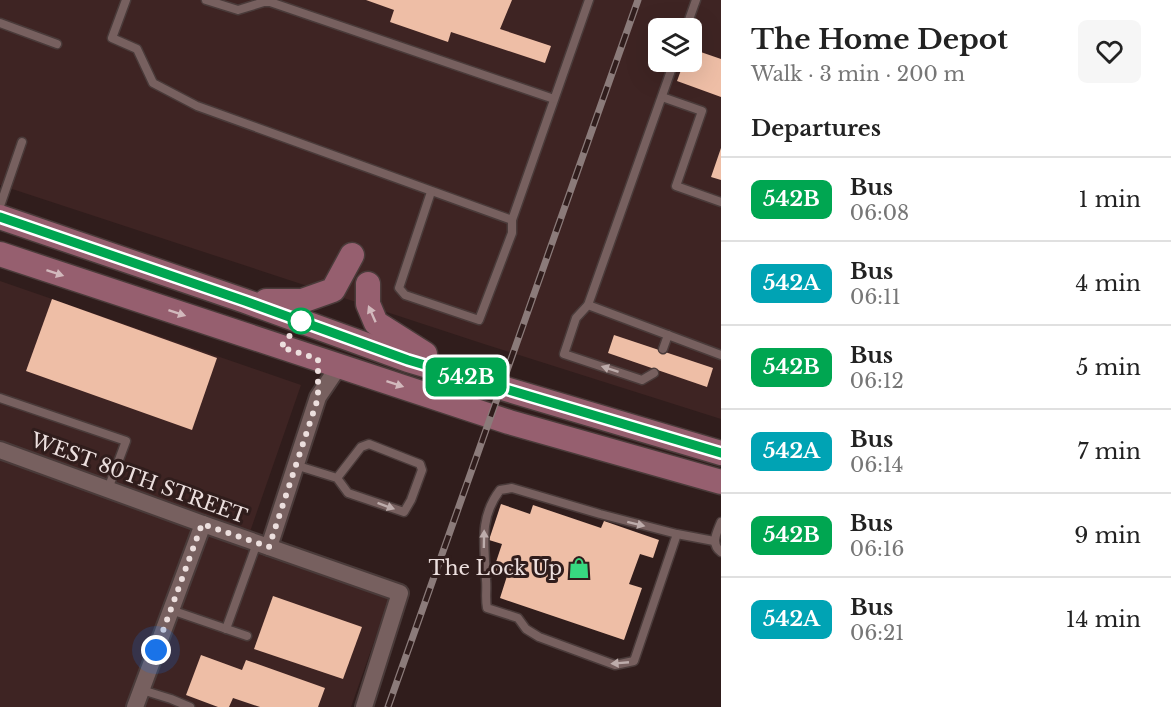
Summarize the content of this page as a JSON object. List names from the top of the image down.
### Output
{
  "streets": {
    "street": ["WEST 80TH STREET"]
  },
  "places": {
    "shop": ["The Lock Up"]
  },
  "lines": ["bus line 542B"],
  "page": {
    "on_map": "542B",
    "heading": [
      ["The Home Depot", "Walk · 3 min · 200 m"],
      "Departures"
    ],
    "list": [
      {
        "mark": "542B",
        "name": "Bus",
        "note": "06:08",
        "value": "1 min"
      },
      {
        "mark": "542A",
        "name": "Bus",
        "note": "06:11",
        "value": "4 min"
      },
      {
        "mark": "542B",
        "name": "Bus",
        "note": "06:12",
        "value": "5 min"
      },
      {
        "mark": "542A",
        "name": "Bus",
        "note": "06:14",
        "value": "7 min"
      },
      {
        "mark": "542B",
        "name": "Bus",
        "note": "06:16",
        "value": "9 min"
      },
      {
        "mark": "542A",
        "name": "Bus",
        "note": "06:21",
        "value": "14 min"
      }
    ]
  }
}
